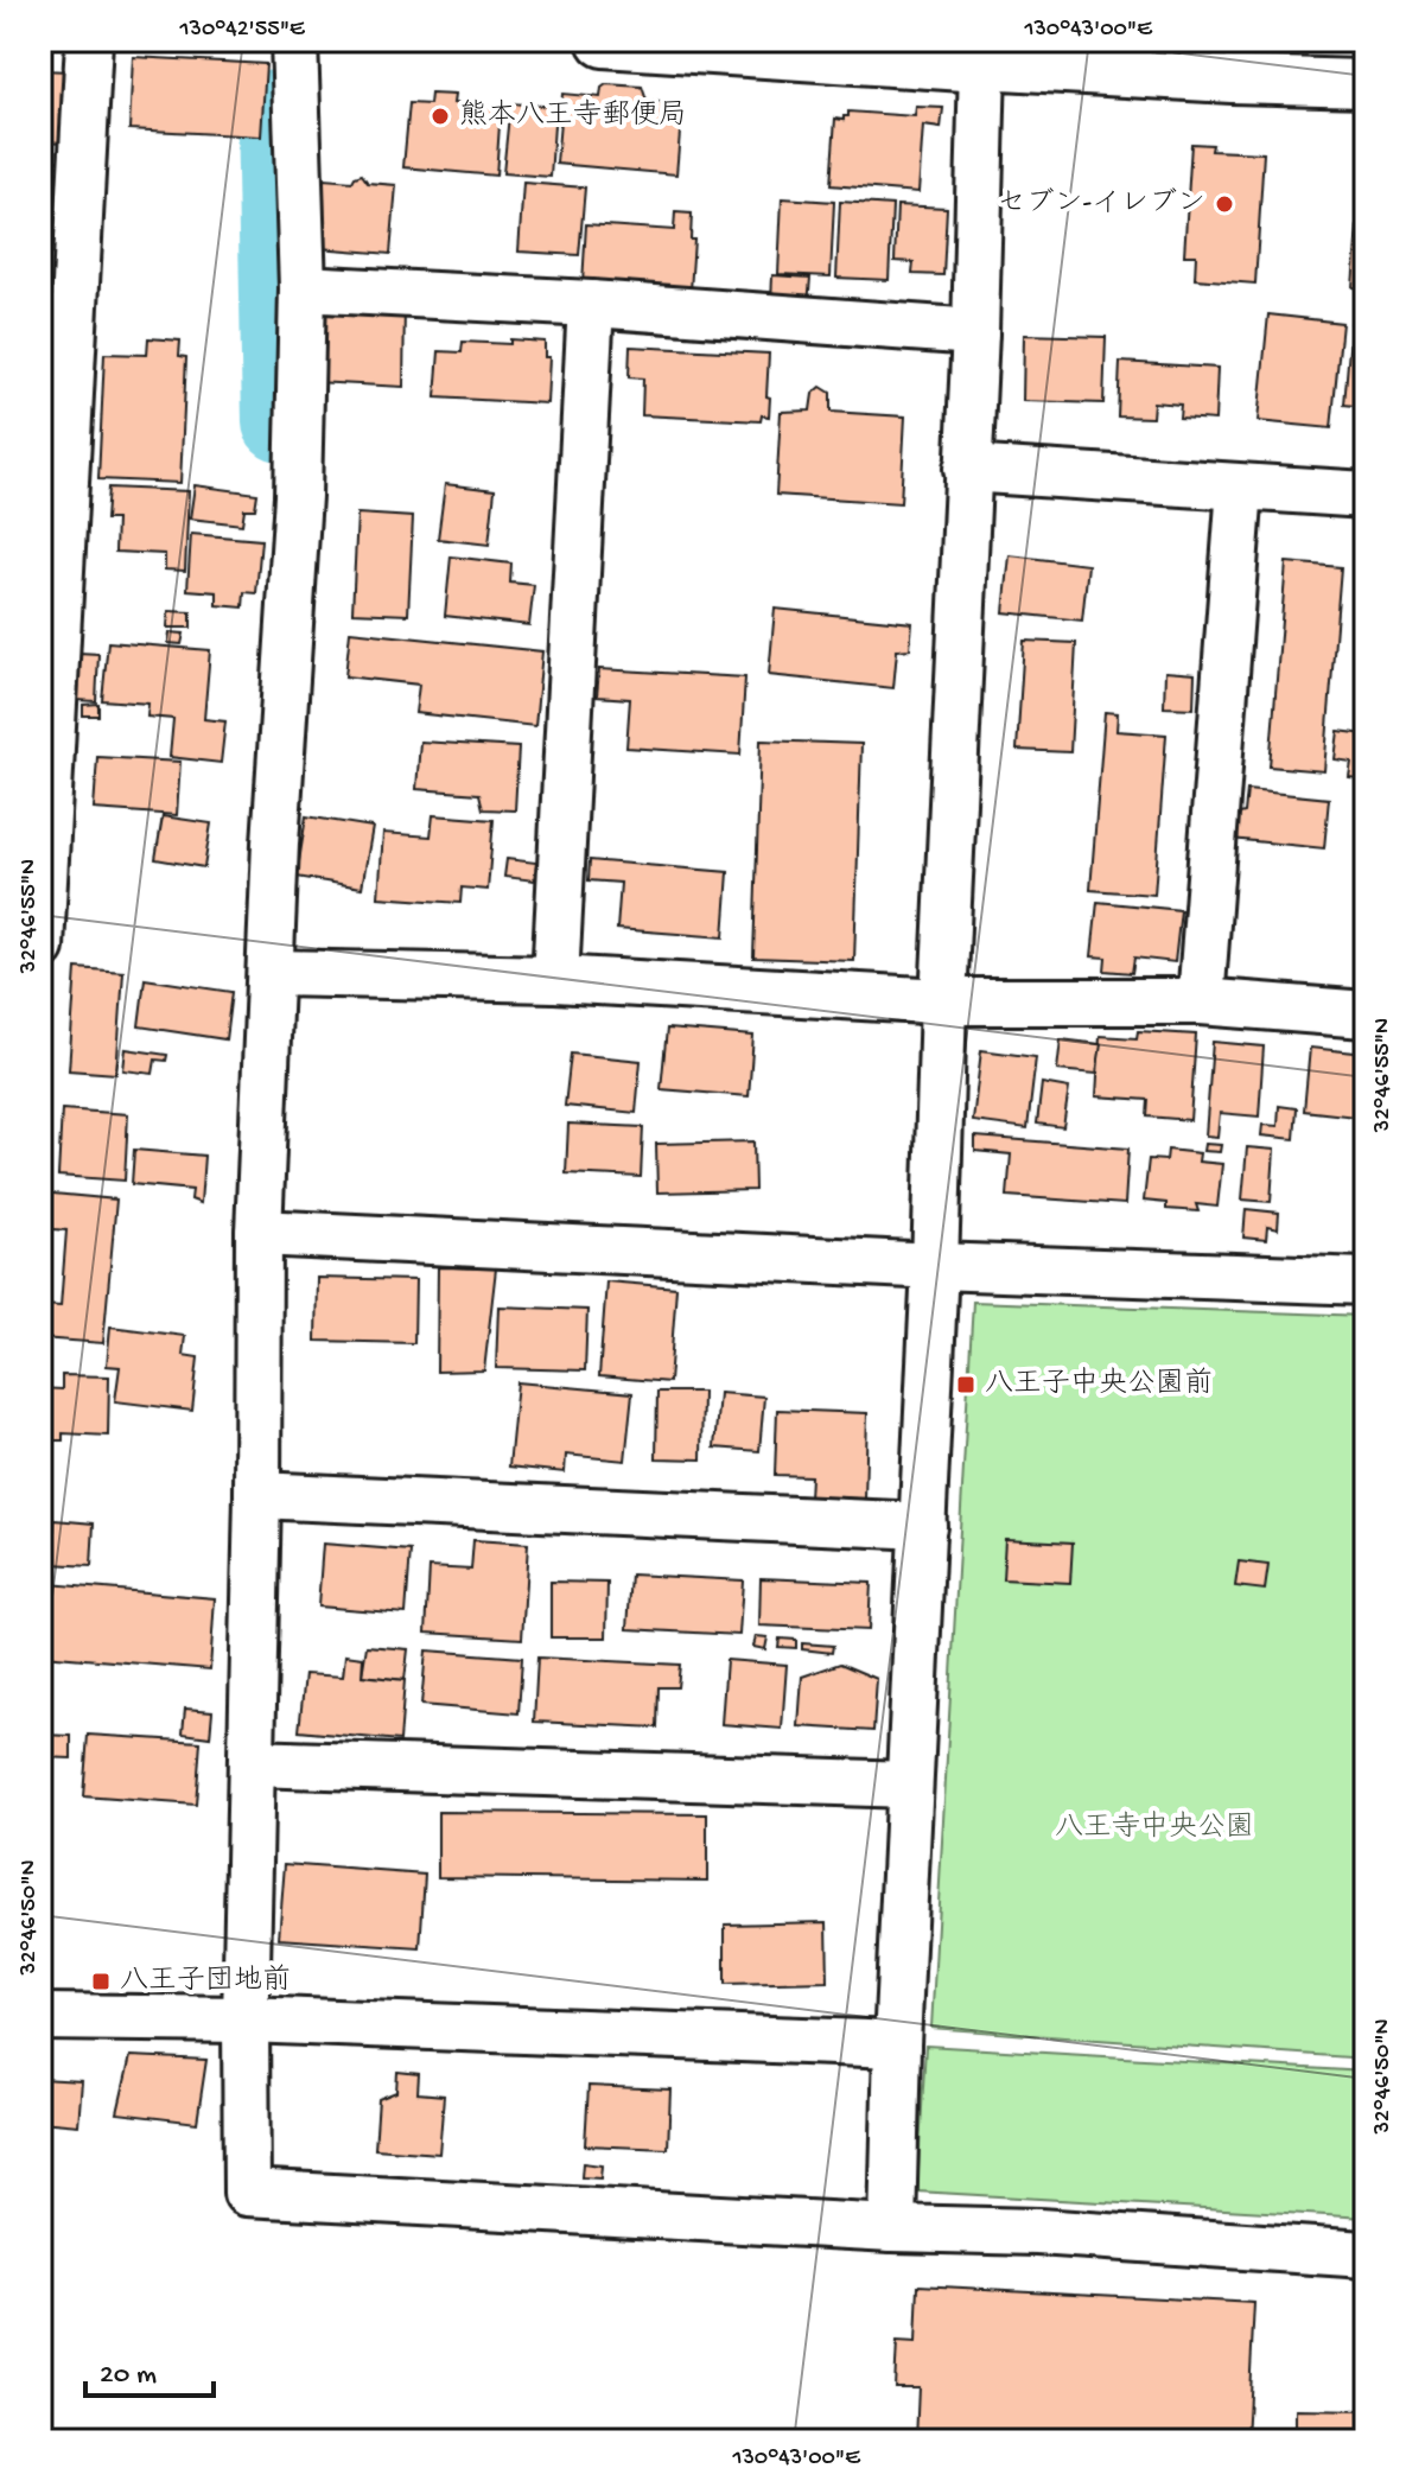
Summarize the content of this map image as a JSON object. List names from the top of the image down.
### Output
{
  "parks": ["八王寺中央公園"],
  "places": {
    "other": ["熊本八王寺郵便局", "セブン-イレブン"],
    "transit": ["八王子中央公園前", "八王子団地前"]
  },
  "scale_bar": "20 m",
  "coordinates": [
    "130°42'55\"E",
    "130°43'00\"E",
    "32°46'55\"N",
    "32°46'50\"N"
  ]
}
